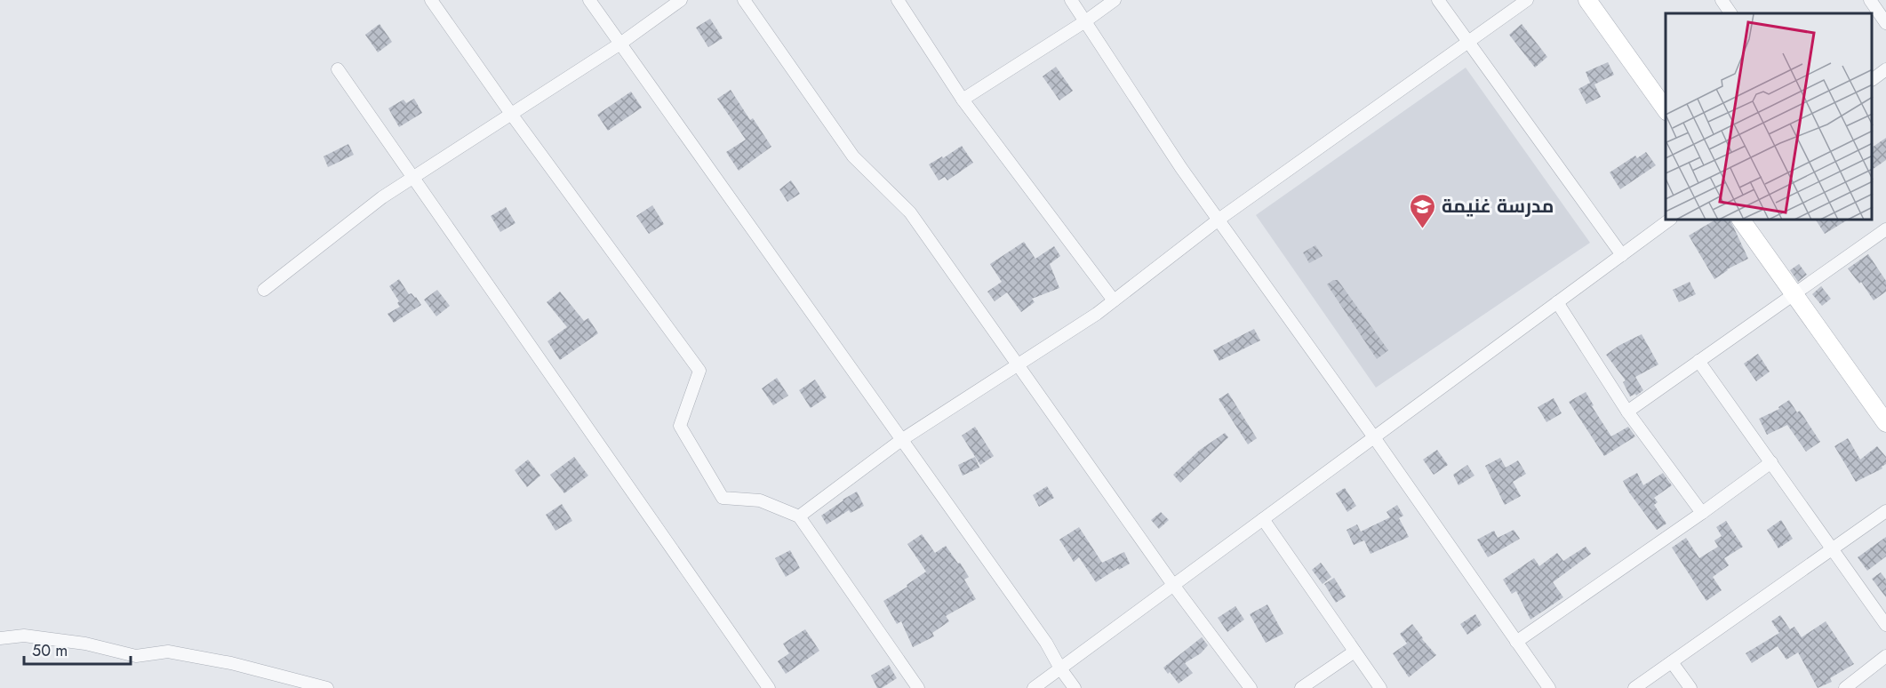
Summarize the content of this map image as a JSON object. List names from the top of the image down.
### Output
{
  "places": {
    "school or university": ["مدرسة غنيمة"]
  },
  "scale_bar": "50 m"
}
